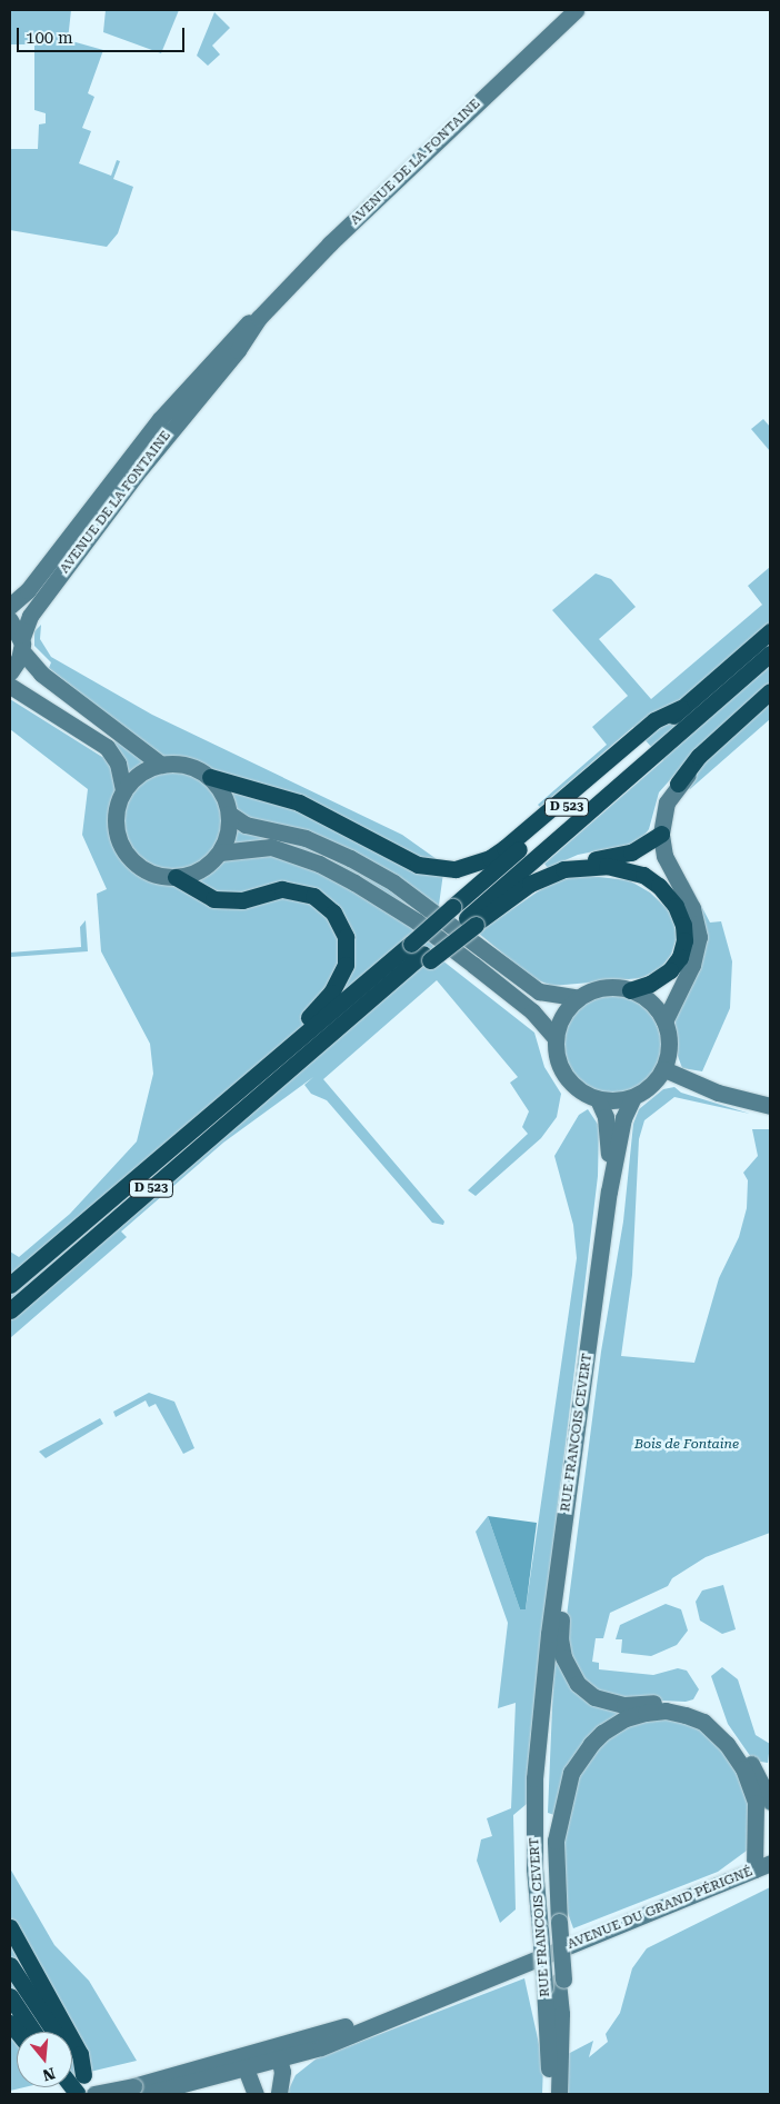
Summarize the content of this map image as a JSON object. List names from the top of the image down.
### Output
{
  "streets": {
    "highway": ["D 523"],
    "street": ["AVENUE DE LA FONTAINE", "RUE FRANCOIS CEVERT", "AVENUE DU GRAND PÉRIGNÉ"]
  },
  "parks": ["Bois de Fontaine"],
  "scale_bar": "100 m",
  "north": "bottom"
}
